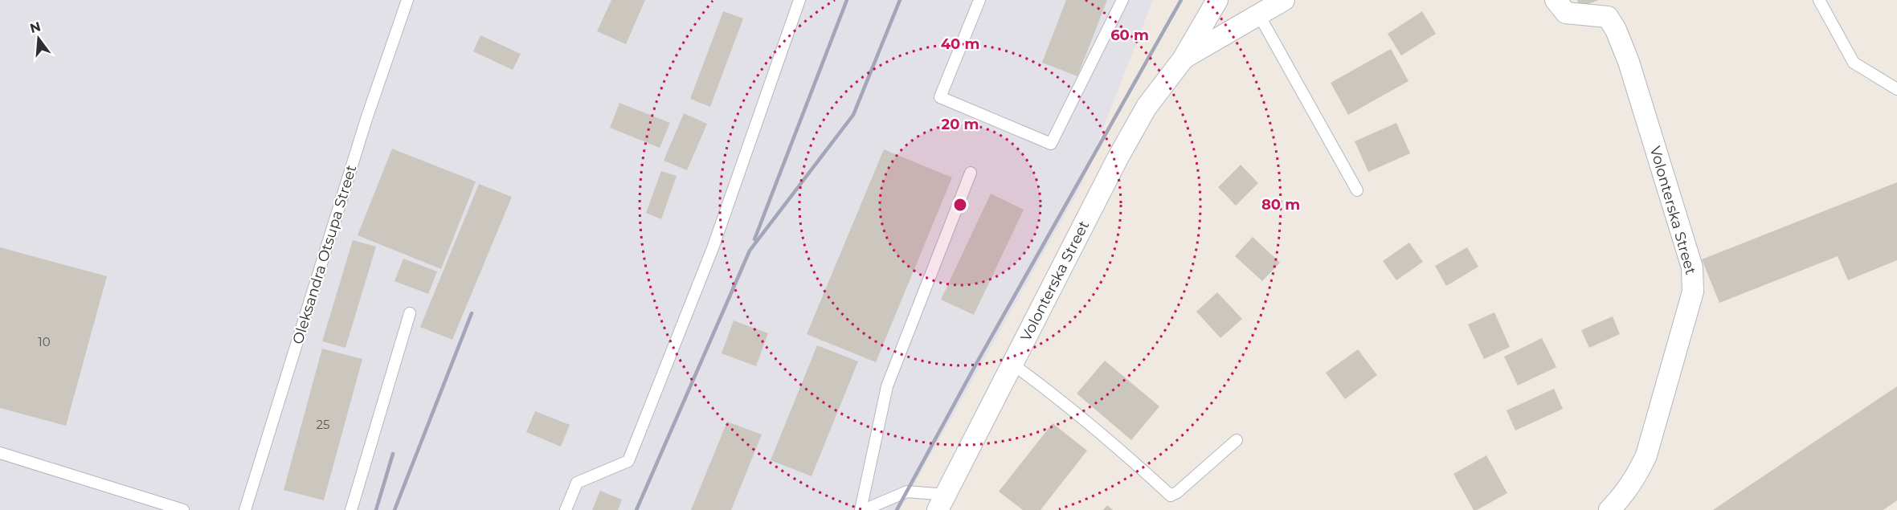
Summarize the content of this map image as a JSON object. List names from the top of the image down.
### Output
{
  "streets": {
    "street": ["Volonterska Street"],
    "lane": ["Oleksandra Otsupa Street"]
  },
  "house_numbers": ["10", "25"],
  "north": "top",
  "rings": [
    "60 m",
    "40 m",
    "20 m",
    "80 m"
  ]
}
